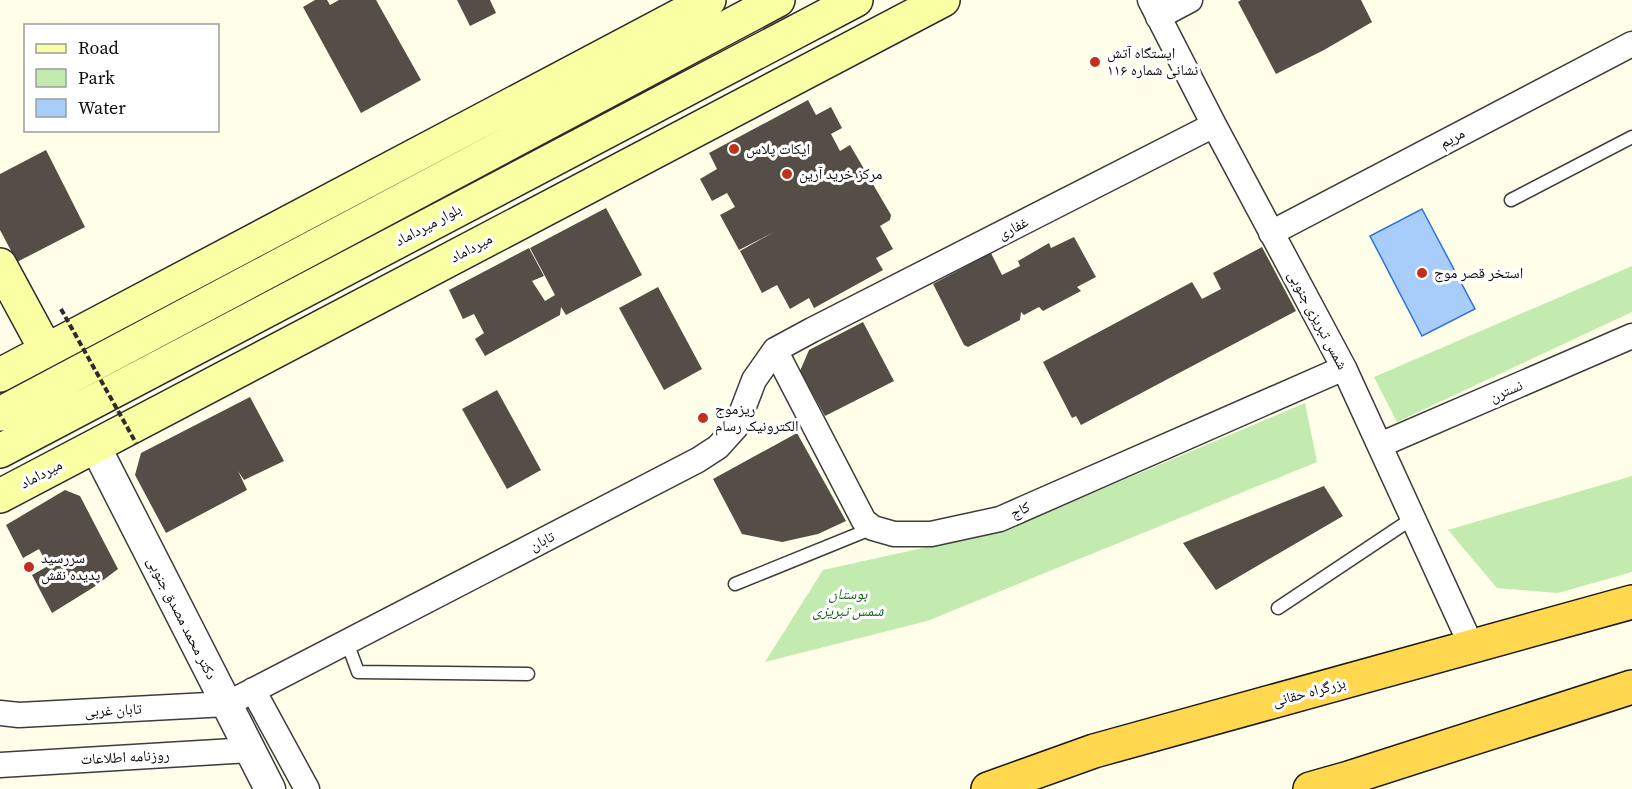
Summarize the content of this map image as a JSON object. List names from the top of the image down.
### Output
{
  "streets": {
    "highway": ["بزرگراه حقانی"],
    "main road": ["بلوار میرداماد", "میرداماد"],
    "street": [
      "مریم",
      "غفارى",
      "شمس تبریزی جنوبی",
      "نسترن",
      "کاج",
      "تابان",
      "دکتر محمد مصدق جنوبی",
      "تابان غربی",
      "روزنامه اطلاعات"
    ]
  },
  "crossings": [
    ["مریم", "شمس تبریزی جنوبی"],
    ["غفارى", "شمس تبریزی جنوبی"],
    ["غفارى", "تابان"],
    ["میرداماد", "دکتر محمد مصدق جنوبی"],
    ["شمس تبریزی جنوبی", "نسترن"],
    ["شمس تبریزی جنوبی", "کاج"],
    ["شمس تبریزی جنوبی", "بزرگراه حقانی"],
    ["تابان", "دکتر محمد مصدق جنوبی"],
    ["تابان", "تابان غربی"],
    ["دکتر محمد مصدق جنوبی", "تابان غربی"],
    ["دکتر محمد مصدق جنوبی", "روزنامه اطلاعات"]
  ],
  "parks": ["بوستان شمس تبریزی"],
  "places": [
    "ایستگاه آتش نشانی شماره ۱۱۶",
    "ایکات پلاس",
    "مرکز خرید آرین",
    "استخر قصر موج",
    "ریزموج الکترونیک رسام",
    "سررسید پدیده نقش"
  ],
  "legend": ["Road", "Park", "Water"]
}
